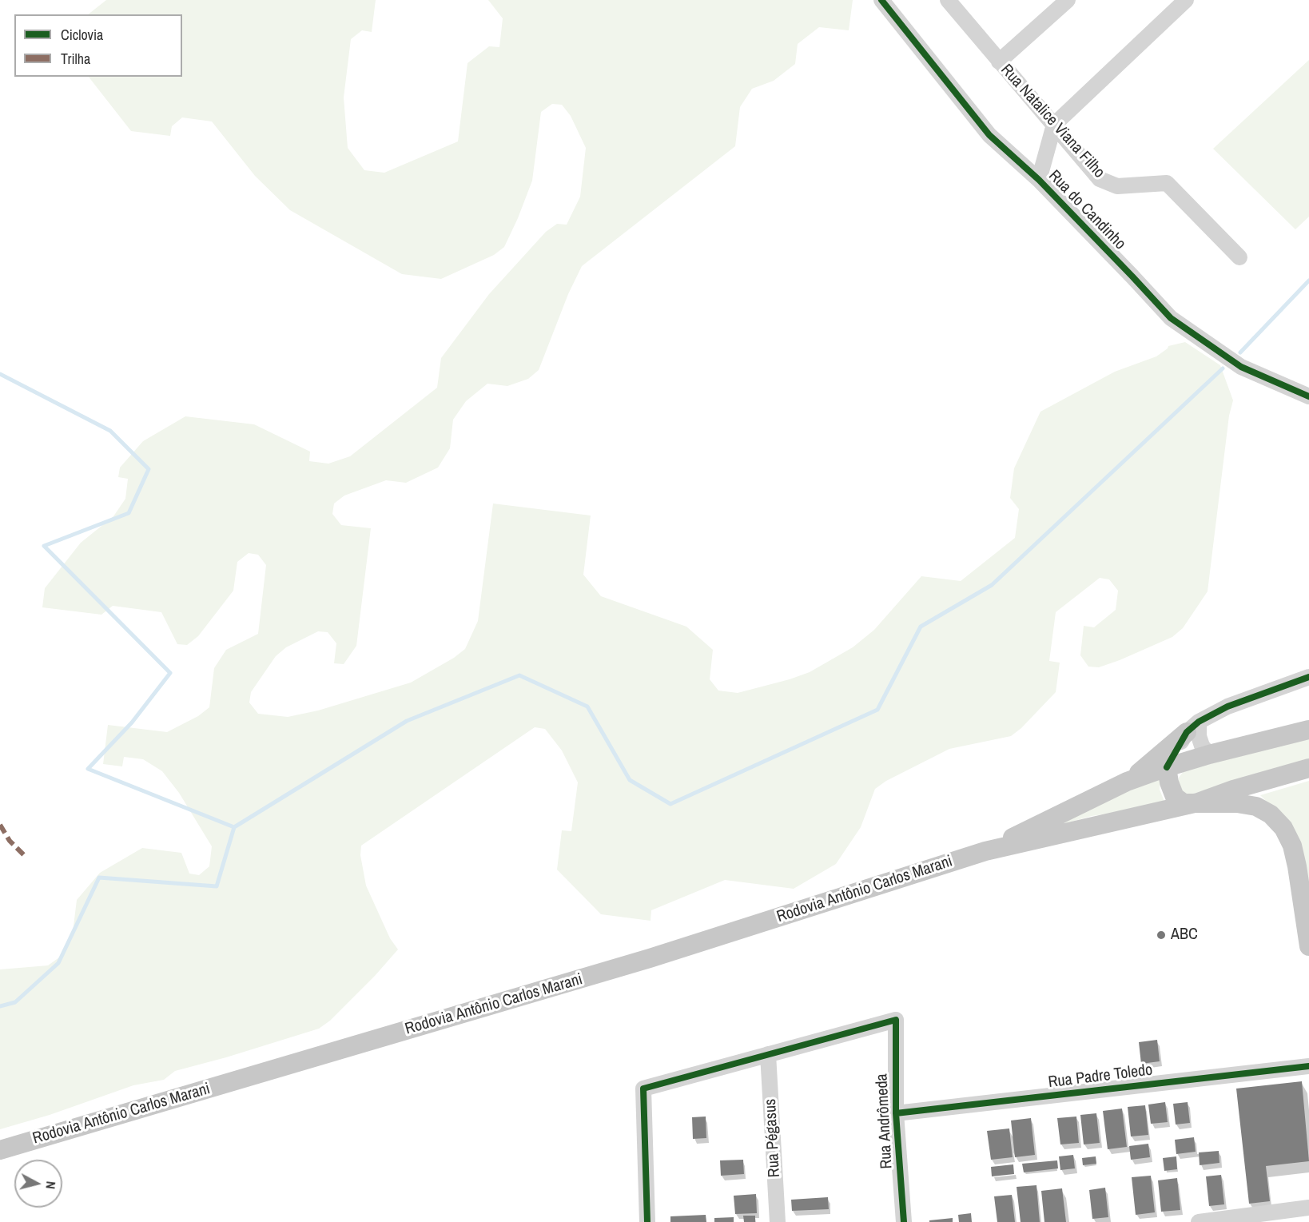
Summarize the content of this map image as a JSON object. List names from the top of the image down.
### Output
{
  "streets": {
    "main road": ["Rodovia Antônio Carlos Marani"],
    "street": [
      "Rua Natalice Viana Filho",
      "Rua do Candinho",
      "Rua Padre Toledo",
      "Rua Andrômeda",
      "Rua Pégasus"
    ]
  },
  "crossings": [
    ["Rua Padre Toledo", "Rua Andrômeda"],
    ["Rua Andrômeda", "Rua Pégasus"]
  ],
  "places": ["ABC"],
  "legend": ["Ciclovia", "Trilha"],
  "north": "right"
}
